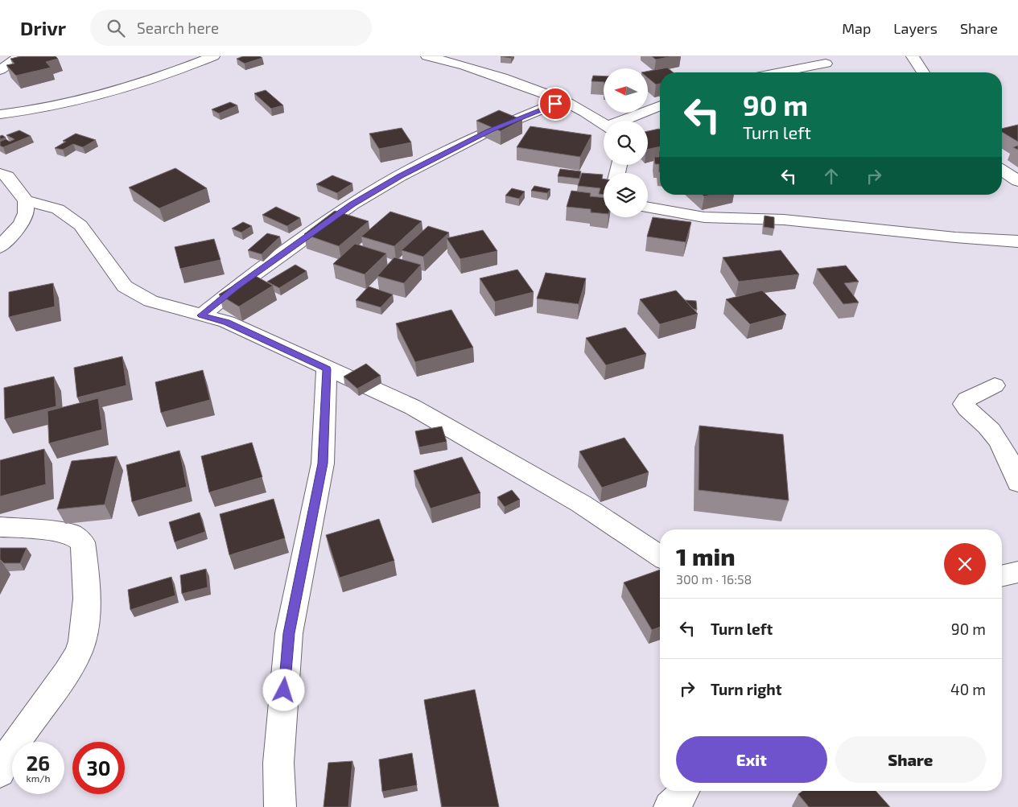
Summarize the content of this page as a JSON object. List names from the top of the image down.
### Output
{
  "north": "left",
  "page": {
    "header": "Drivr",
    "search": "Search here",
    "nav": ["Map", "Layers", "Share"],
    "turn": ["90 m", "Turn left"],
    "heading": ["1 min", "300 m · 16:58"],
    "list": [
      {
        "name": "Turn left",
        "value": "90 m"
      },
      {
        "name": "Turn right",
        "value": "40 m"
      }
    ],
    "buttons": ["Exit", "Share"],
    "speed": "26 km/h",
    "limit": "30"
  }
}
